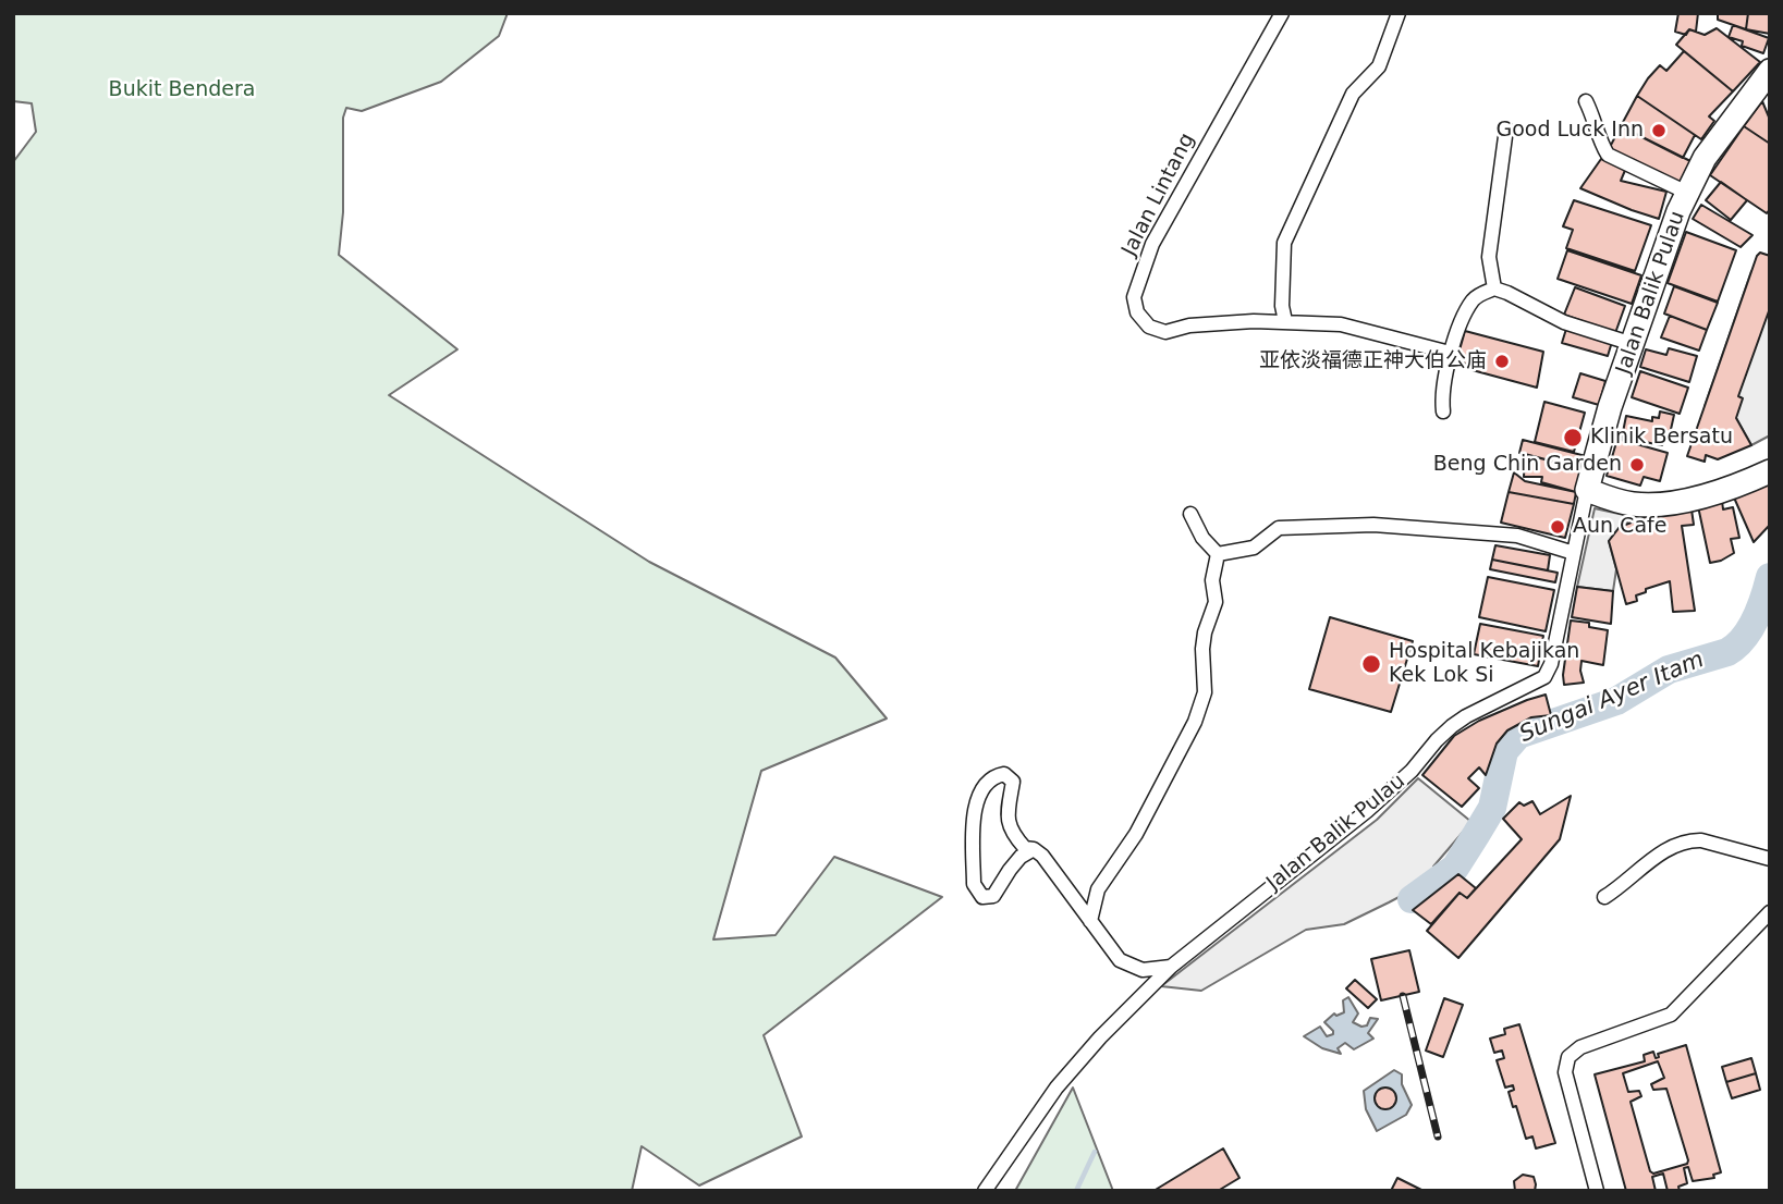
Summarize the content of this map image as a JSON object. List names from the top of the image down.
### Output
{
  "streets": {
    "main road": ["Jalan Balik Pulau"],
    "street": ["Jalan Lintang"]
  },
  "water": ["Sungai Ayer Itam"],
  "parks": ["Bukit Bendera"],
  "places": [
    "Good Luck Inn",
    "亚依淡福德正神大伯公庙",
    "Klinik Bersatu",
    "Beng Chin Garden",
    "Aun Cafe",
    "Hospital Kebajikan Kek Lok Si"
  ]
}
